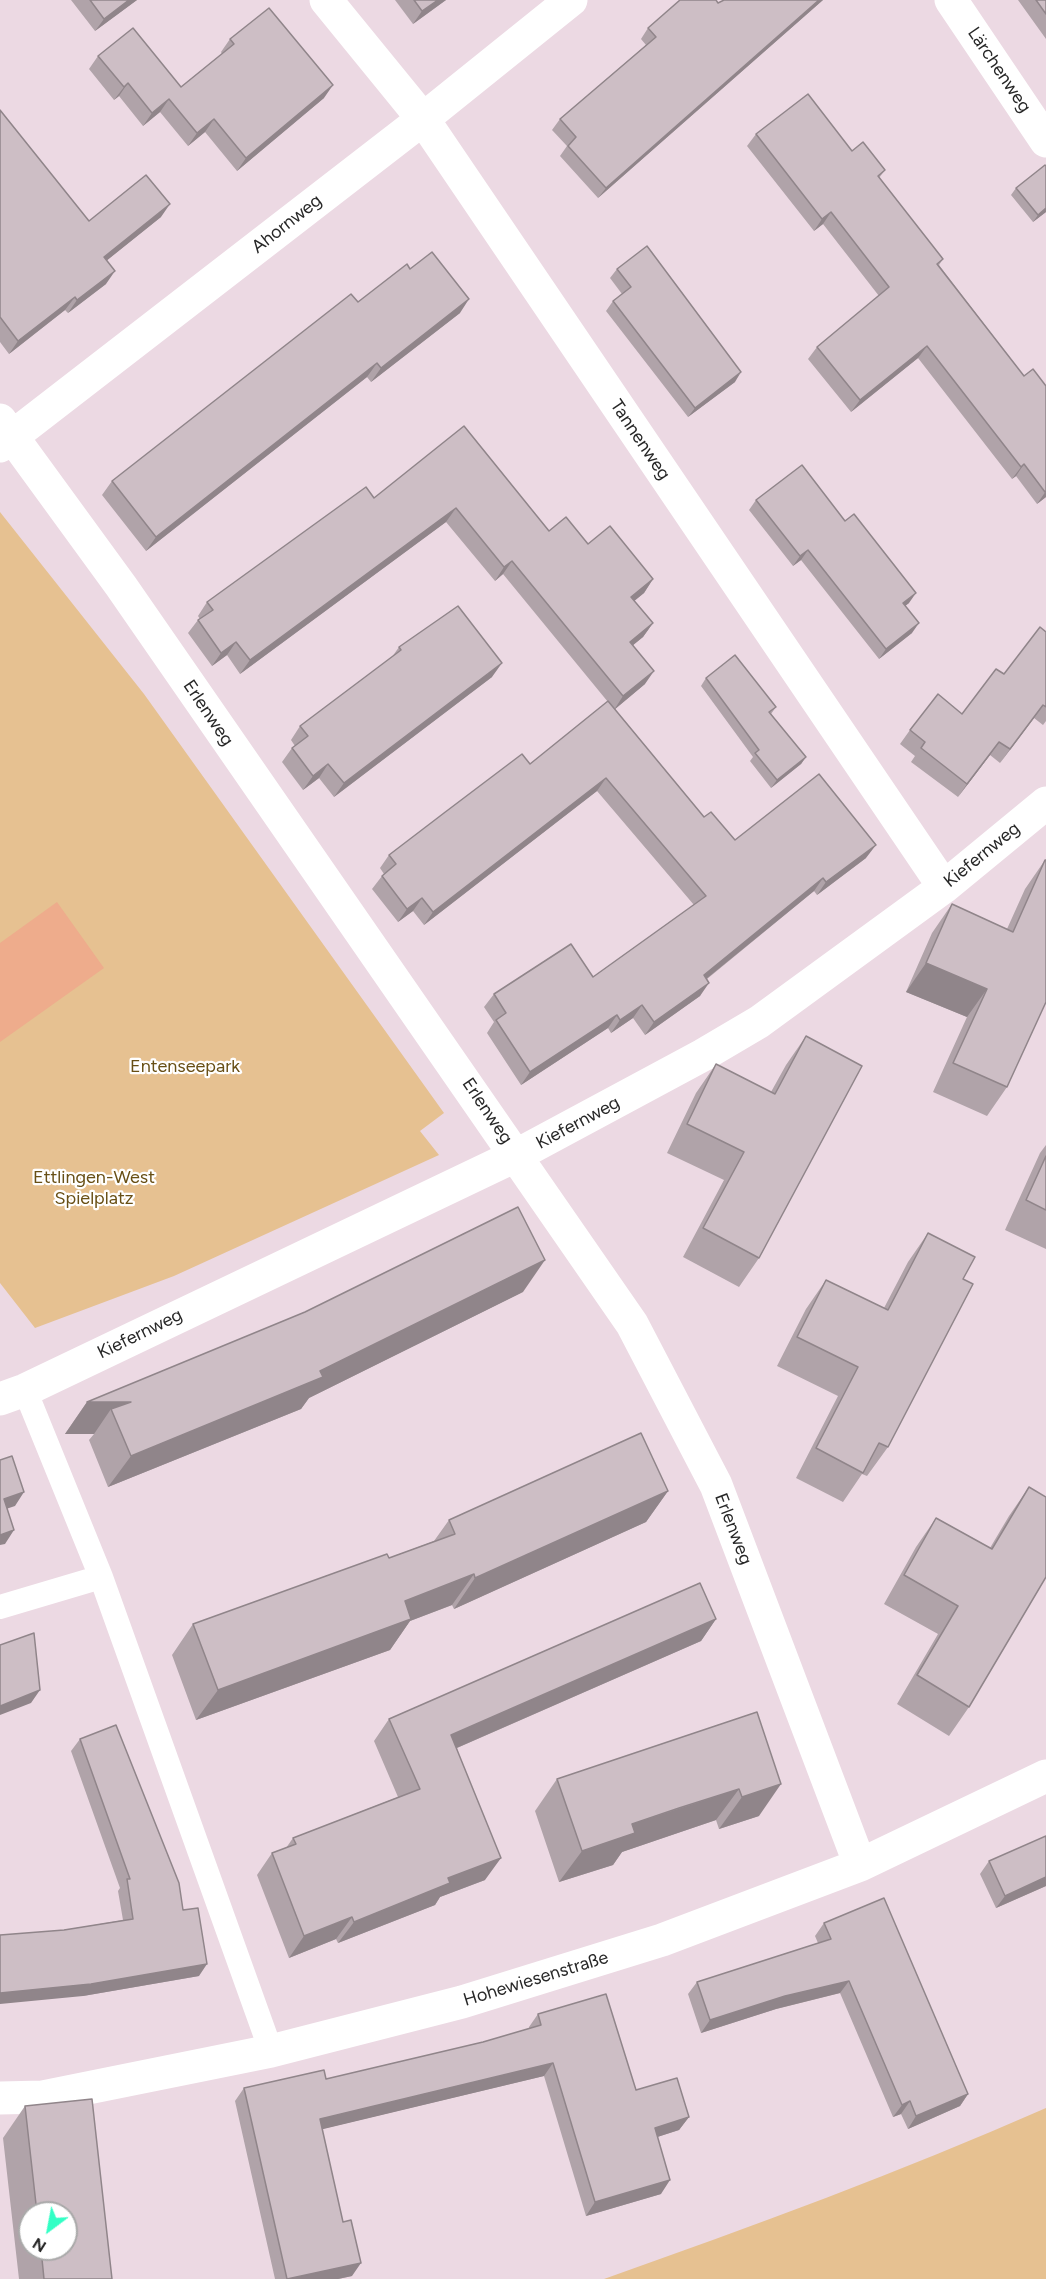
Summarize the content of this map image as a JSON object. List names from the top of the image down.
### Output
{
  "streets": {
    "street": [
      "Lärchenweg",
      "Ahornweg",
      "Tannenweg",
      "Erlenweg",
      "Kiefernweg",
      "Hohewiesenstraße"
    ]
  },
  "crossings": [
    ["Ahornweg", "Tannenweg"],
    ["Ahornweg", "Erlenweg"],
    ["Tannenweg", "Kiefernweg"],
    ["Erlenweg", "Kiefernweg"],
    ["Erlenweg", "Hohewiesenstraße"]
  ],
  "parks": ["Entenseepark", "Ettlingen-West Spielplatz"],
  "north": "bottom left"
}
